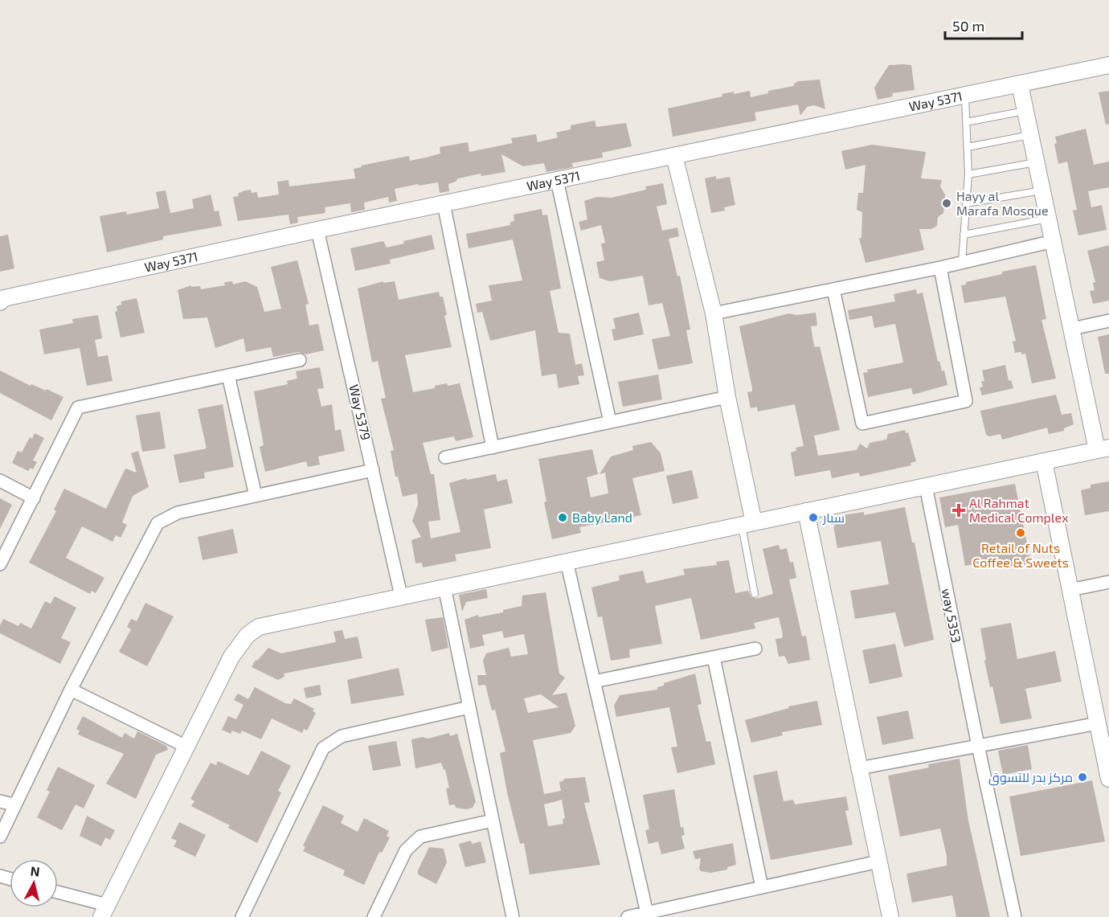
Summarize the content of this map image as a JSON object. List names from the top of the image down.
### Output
{
  "streets": {
    "street": ["Way 5371", "Way 5379", "way 5353"]
  },
  "crossings": [
    ["Way 5371", "Way 5379"]
  ],
  "places": {
    "other": [
      "Hayy al Marafa Mosque",
      "Baby Land",
      "سبار",
      "Retail of Nuts Coffee & Sweets",
      "مركز بدر للتسوق"
    ],
    "health": ["Al Rahmat Medical Complex"]
  },
  "scale_bar": "50 m",
  "north": "top"
}
